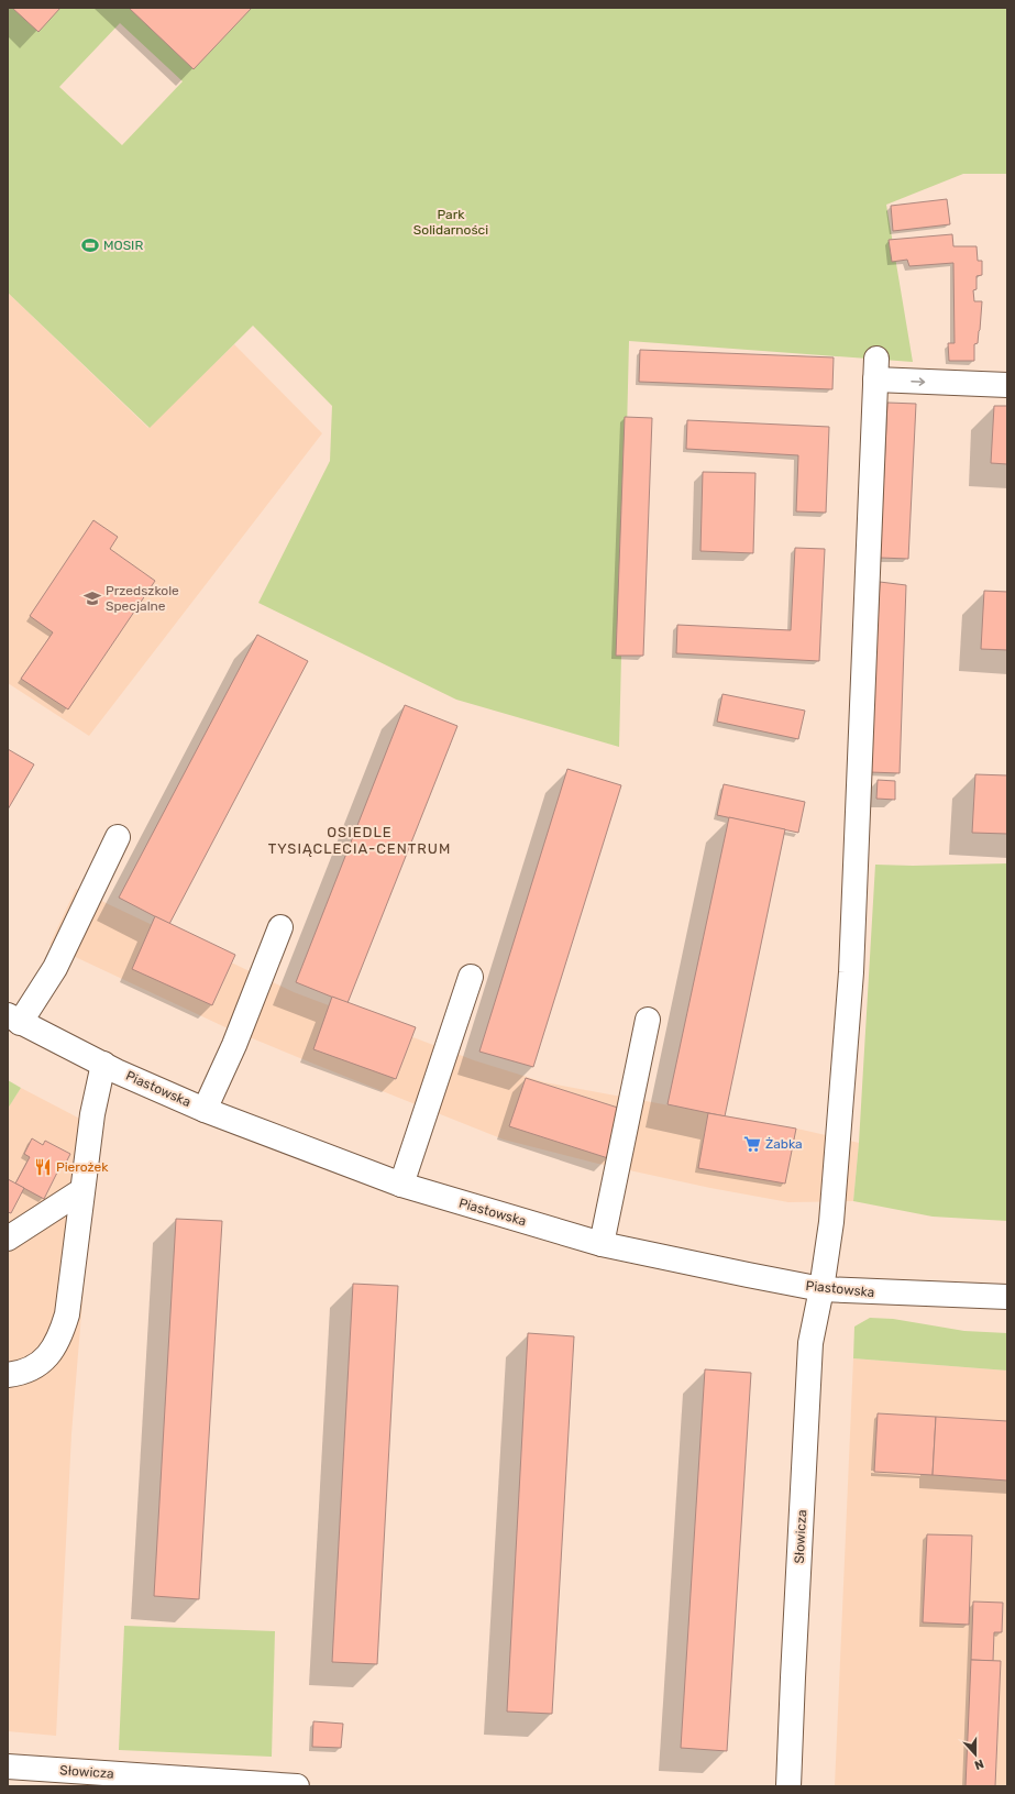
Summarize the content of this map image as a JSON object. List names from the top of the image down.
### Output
{
  "streets": {
    "street": ["Piastowska", "Słowicza"]
  },
  "crossings": [
    ["Piastowska", "Słowicza"]
  ],
  "one_way": ["Słowicza"],
  "districts": ["OSIEDLE TYSIĄCLECIA-CENTRUM"],
  "parks": ["Park Solidarności"],
  "places": {
    "sports": ["MOSIR"],
    "school or university": ["Przedszkole Specjalne"],
    "supermarket": ["Żabka"],
    "restaurant": ["Pierożek"]
  },
  "north": "bottom"
}
